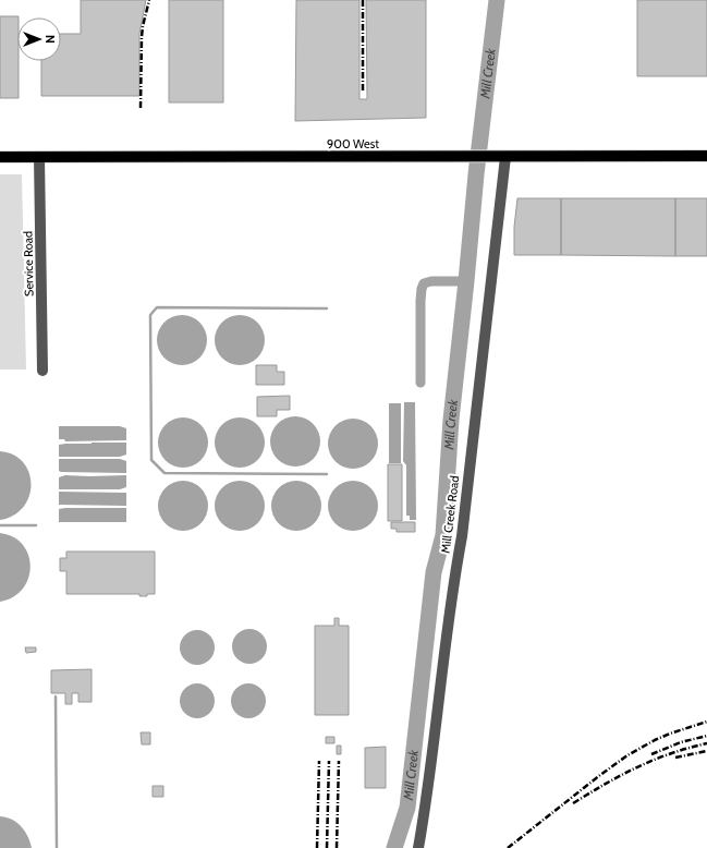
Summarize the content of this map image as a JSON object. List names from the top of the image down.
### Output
{
  "streets": {
    "main road": ["900 West"],
    "street": ["Service Road", "Mill Creek Road"]
  },
  "crossings": [
    ["900 West", "Service Road"],
    ["900 West", "Mill Creek Road"]
  ],
  "water": ["Mill Creek"],
  "north": "right"
}
